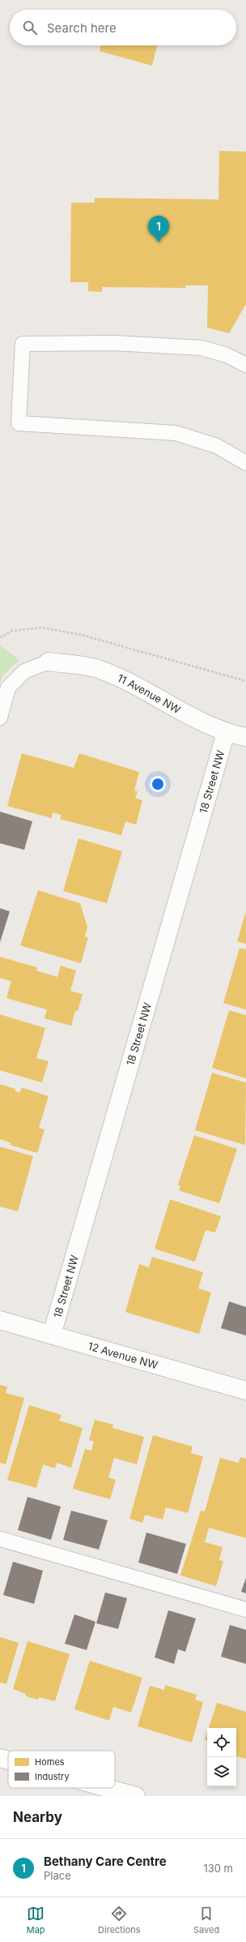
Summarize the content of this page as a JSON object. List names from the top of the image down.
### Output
{
  "streets": {
    "street": ["11 Avenue NW", "18 Street NW", "12 Avenue NW"]
  },
  "crossings": [
    ["11 Avenue NW", "18 Street NW"],
    ["18 Street NW", "12 Avenue NW"]
  ],
  "legend": ["Homes", "Industry"],
  "page": {
    "search": "Search here",
    "pins": "1",
    "heading": "Nearby",
    "list": [
      {
        "mark": "1",
        "name": "Bethany Care Centre",
        "note": "Place",
        "value": "130 m"
      }
    ],
    "nav": ["Map", "Directions", "Saved"]
  }
}
